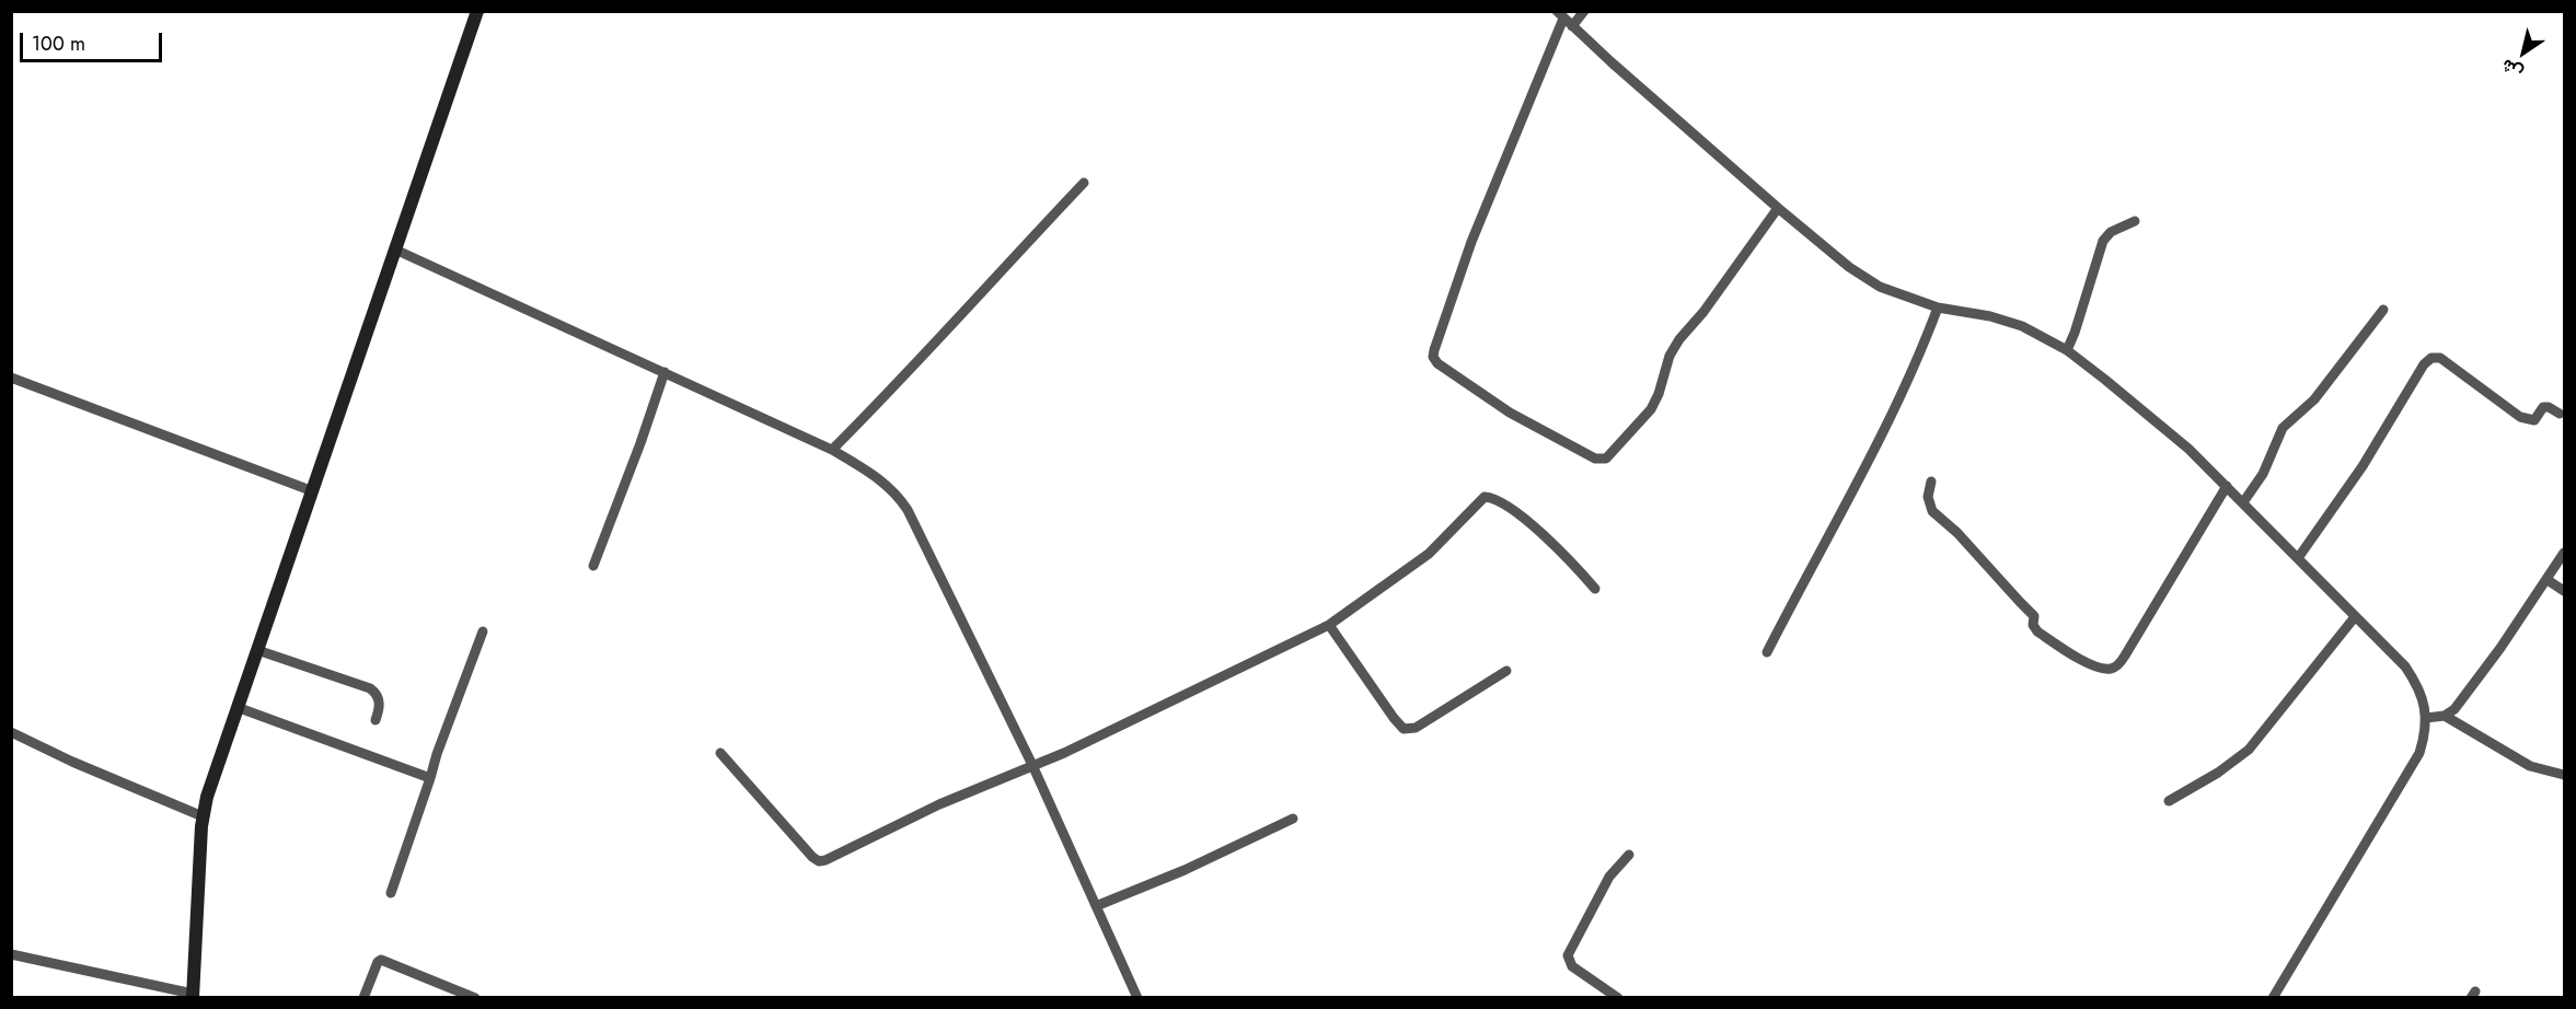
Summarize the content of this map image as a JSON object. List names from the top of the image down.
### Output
{
  "scale_bar": "100 m",
  "north": "bottom left"
}
